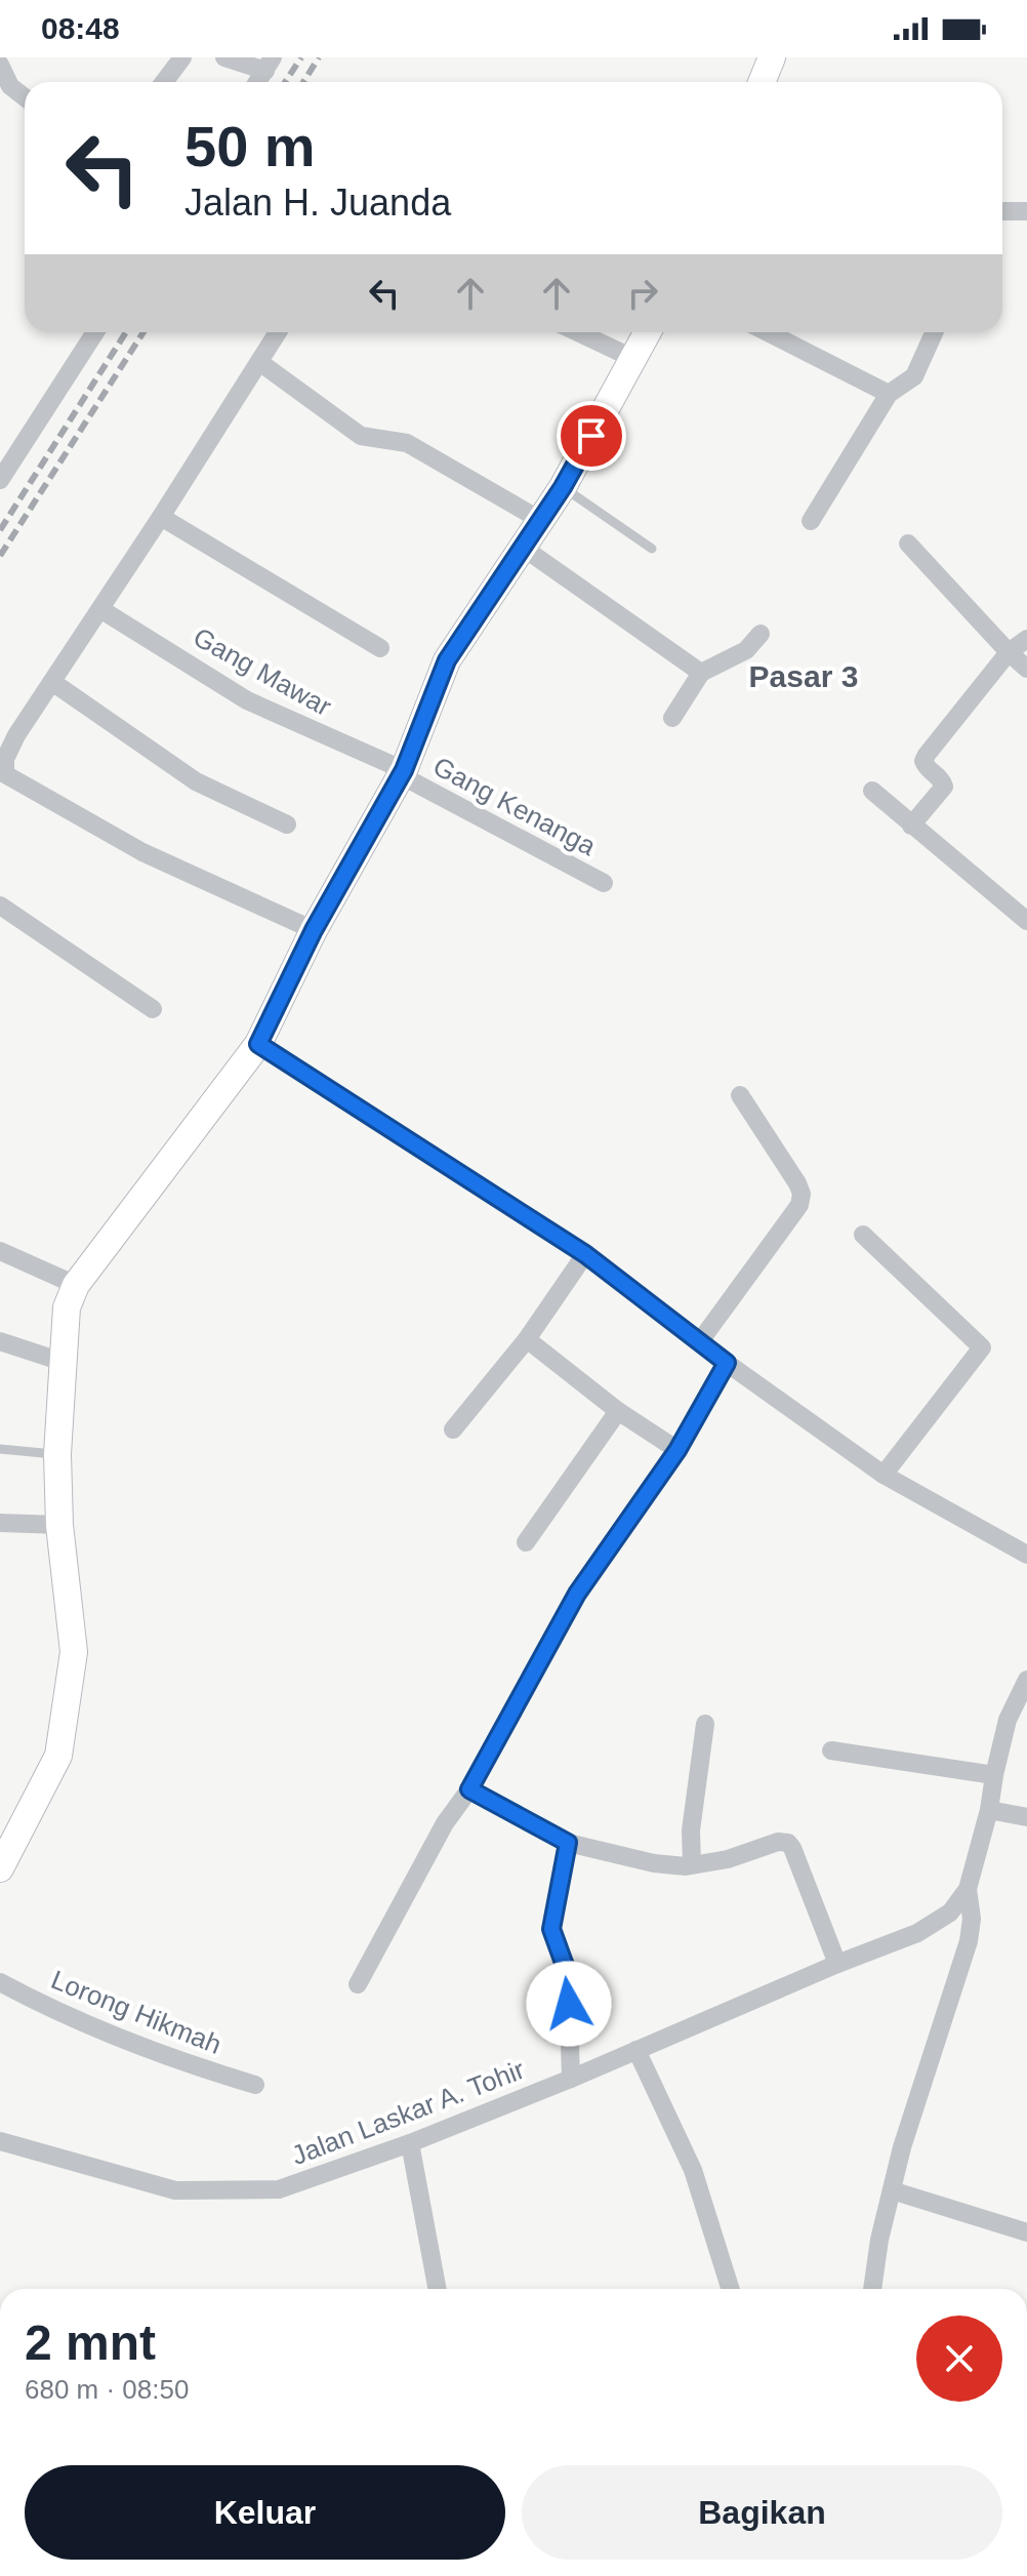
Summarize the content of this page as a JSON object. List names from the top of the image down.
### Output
{
  "streets": {
    "street": [
      "Gang Mawar",
      "Gang Kenanga",
      "Lorong Hikmah",
      "Jalan Laskar A. Tohir"
    ]
  },
  "crossings": [
    ["Gang Mawar", "Gang Kenanga"]
  ],
  "districts": ["Pasar 3"],
  "page": {
    "status": "08:48",
    "turn": ["50 m", "Jalan H. Juanda"],
    "heading": ["2 mnt", "680 m · 08:50"],
    "buttons": ["Keluar", "Bagikan"]
  }
}
